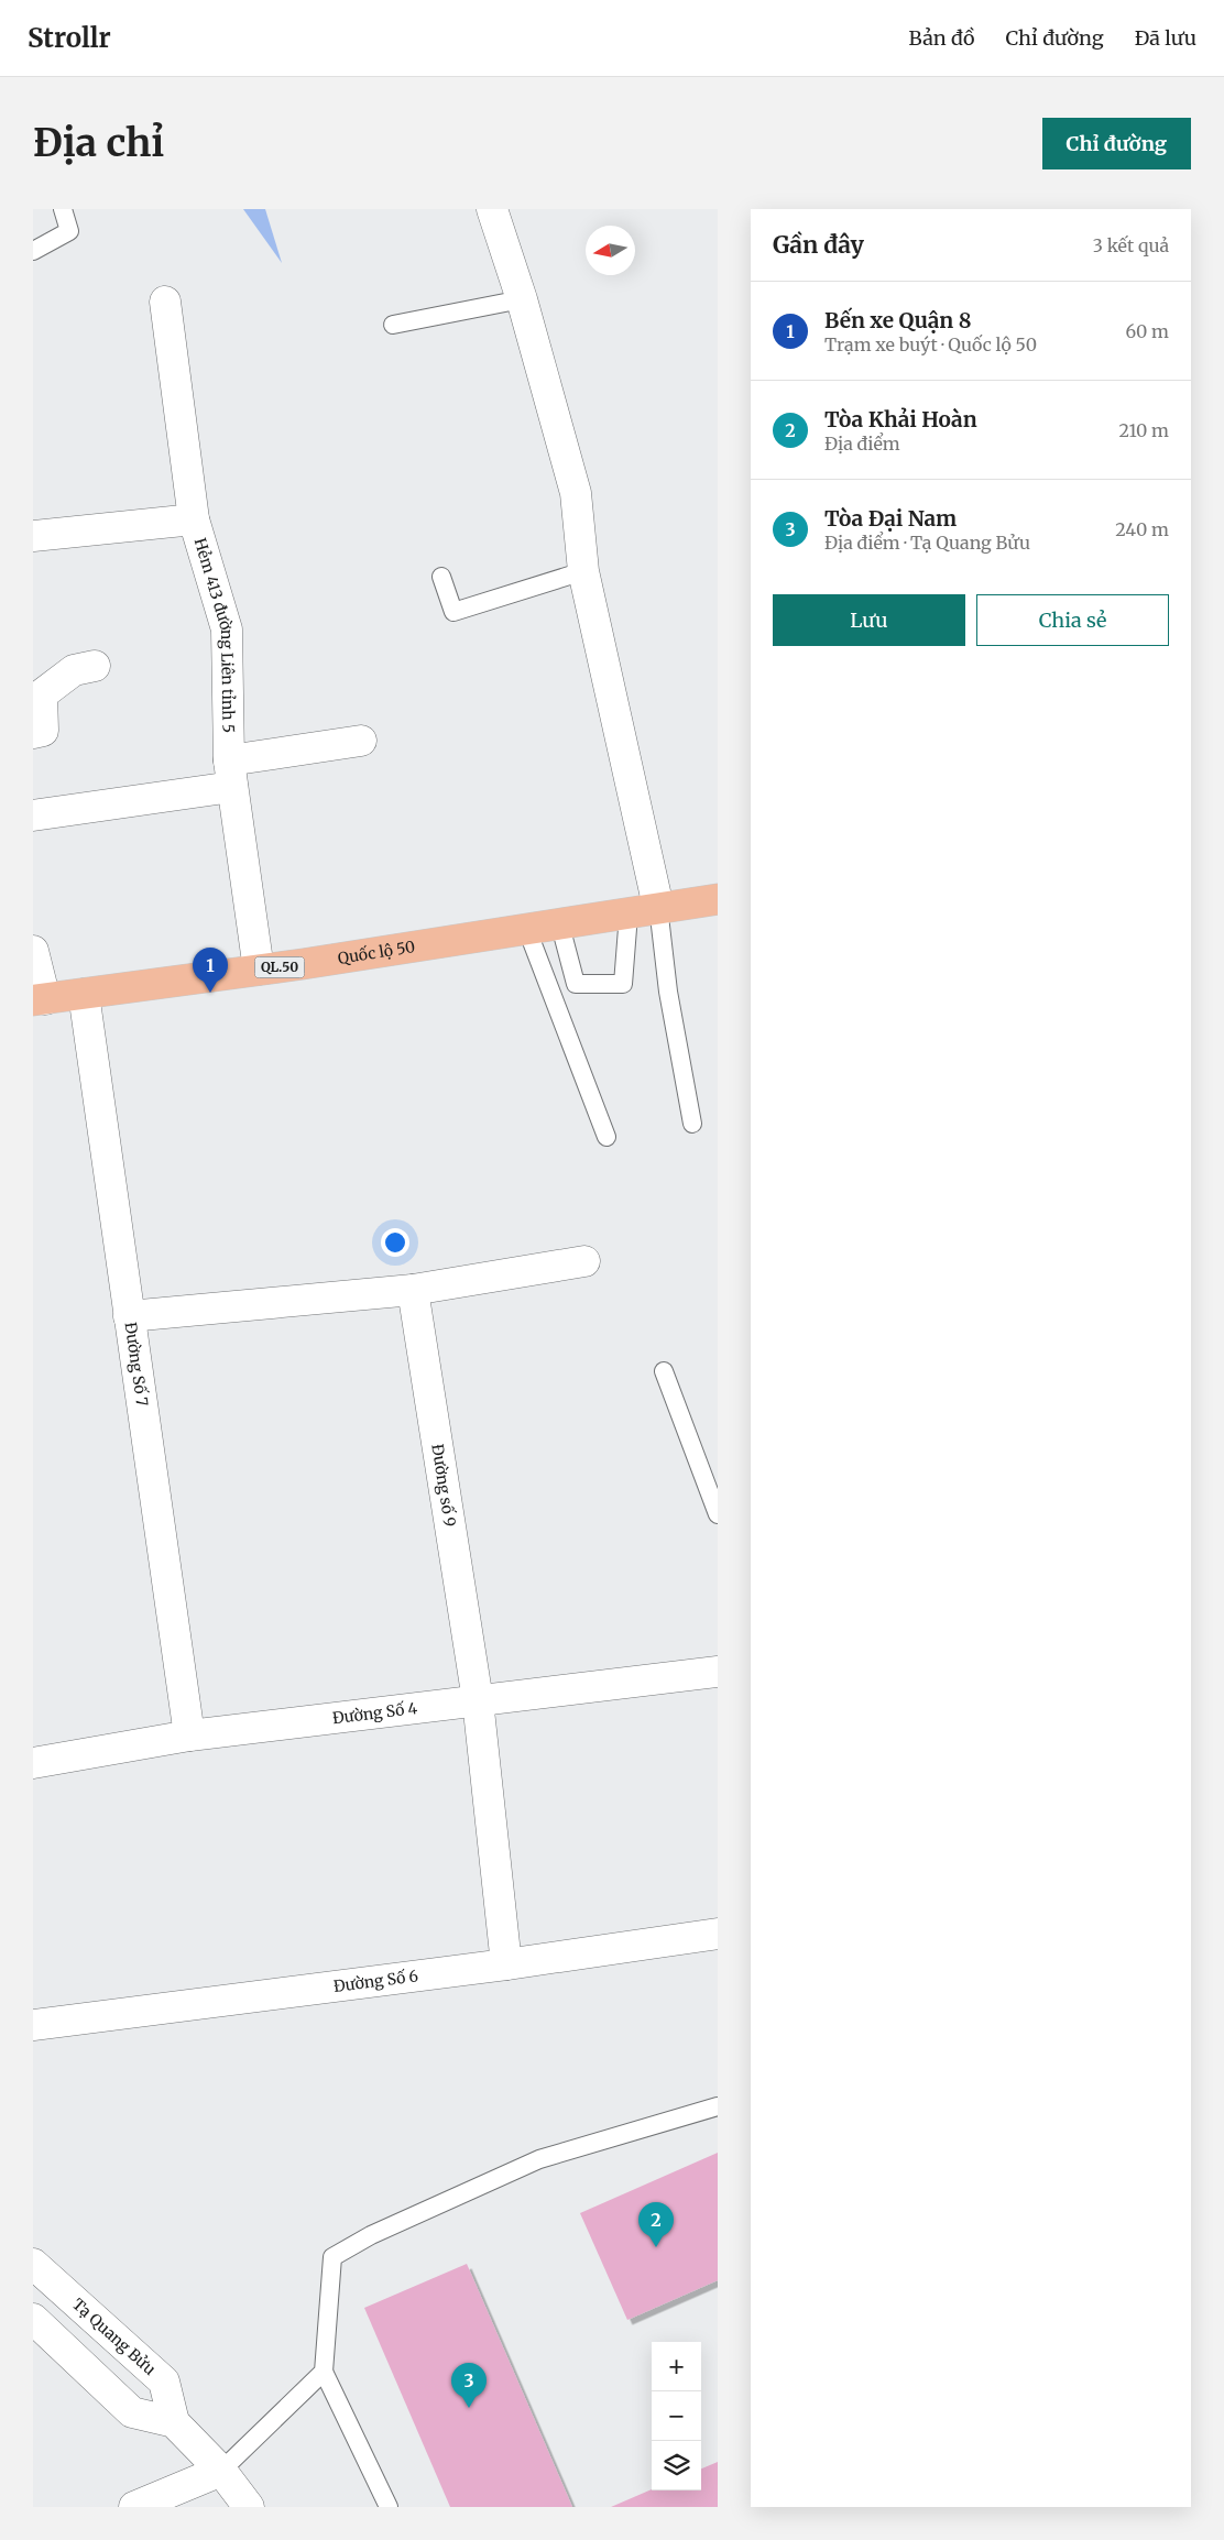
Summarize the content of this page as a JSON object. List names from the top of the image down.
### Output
{
  "streets": {
    "main road": ["Quốc lộ 50", "QL.50"],
    "street": [
      "Hẻm 413 đường Liên tỉnh 5",
      "Đường Số 7",
      "Đường số 9",
      "Đường Số 4",
      "Đường Số 6",
      "Tạ Quang Bửu"
    ]
  },
  "crossings": [
    ["Hẻm 413 đường Liên tỉnh 5", "Quốc lộ 50"],
    ["Quốc lộ 50", "Đường Số 7"],
    ["Đường Số 7", "Đường Số 4"],
    ["Đường số 9", "Đường Số 4"],
    ["Đường số 9", "Đường Số 6"]
  ],
  "north": "left",
  "page": {
    "header": "Strollr",
    "nav": ["Bản đồ", "Chỉ đường", "Đã lưu"],
    "buttons": [
      "Chỉ đường",
      ["Lưu", "Chia sẻ"]
    ],
    "title": "Địa chỉ",
    "heading": ["Gần đây", "3 kết quả"],
    "list": [
      {
        "mark": "1",
        "name": "Bến xe Quận 8",
        "note": "Trạm xe buýt · Quốc lộ 50",
        "value": "60 m"
      },
      {
        "mark": "2",
        "name": "Tòa Khải Hoàn",
        "note": "Địa điểm",
        "value": "210 m"
      },
      {
        "mark": "3",
        "name": "Tòa Đại Nam",
        "note": "Địa điểm · Tạ Quang Bửu",
        "value": "240 m"
      }
    ],
    "pins": ["1", "2", "3"],
    "map_buttons": ["+", "−"]
  }
}
